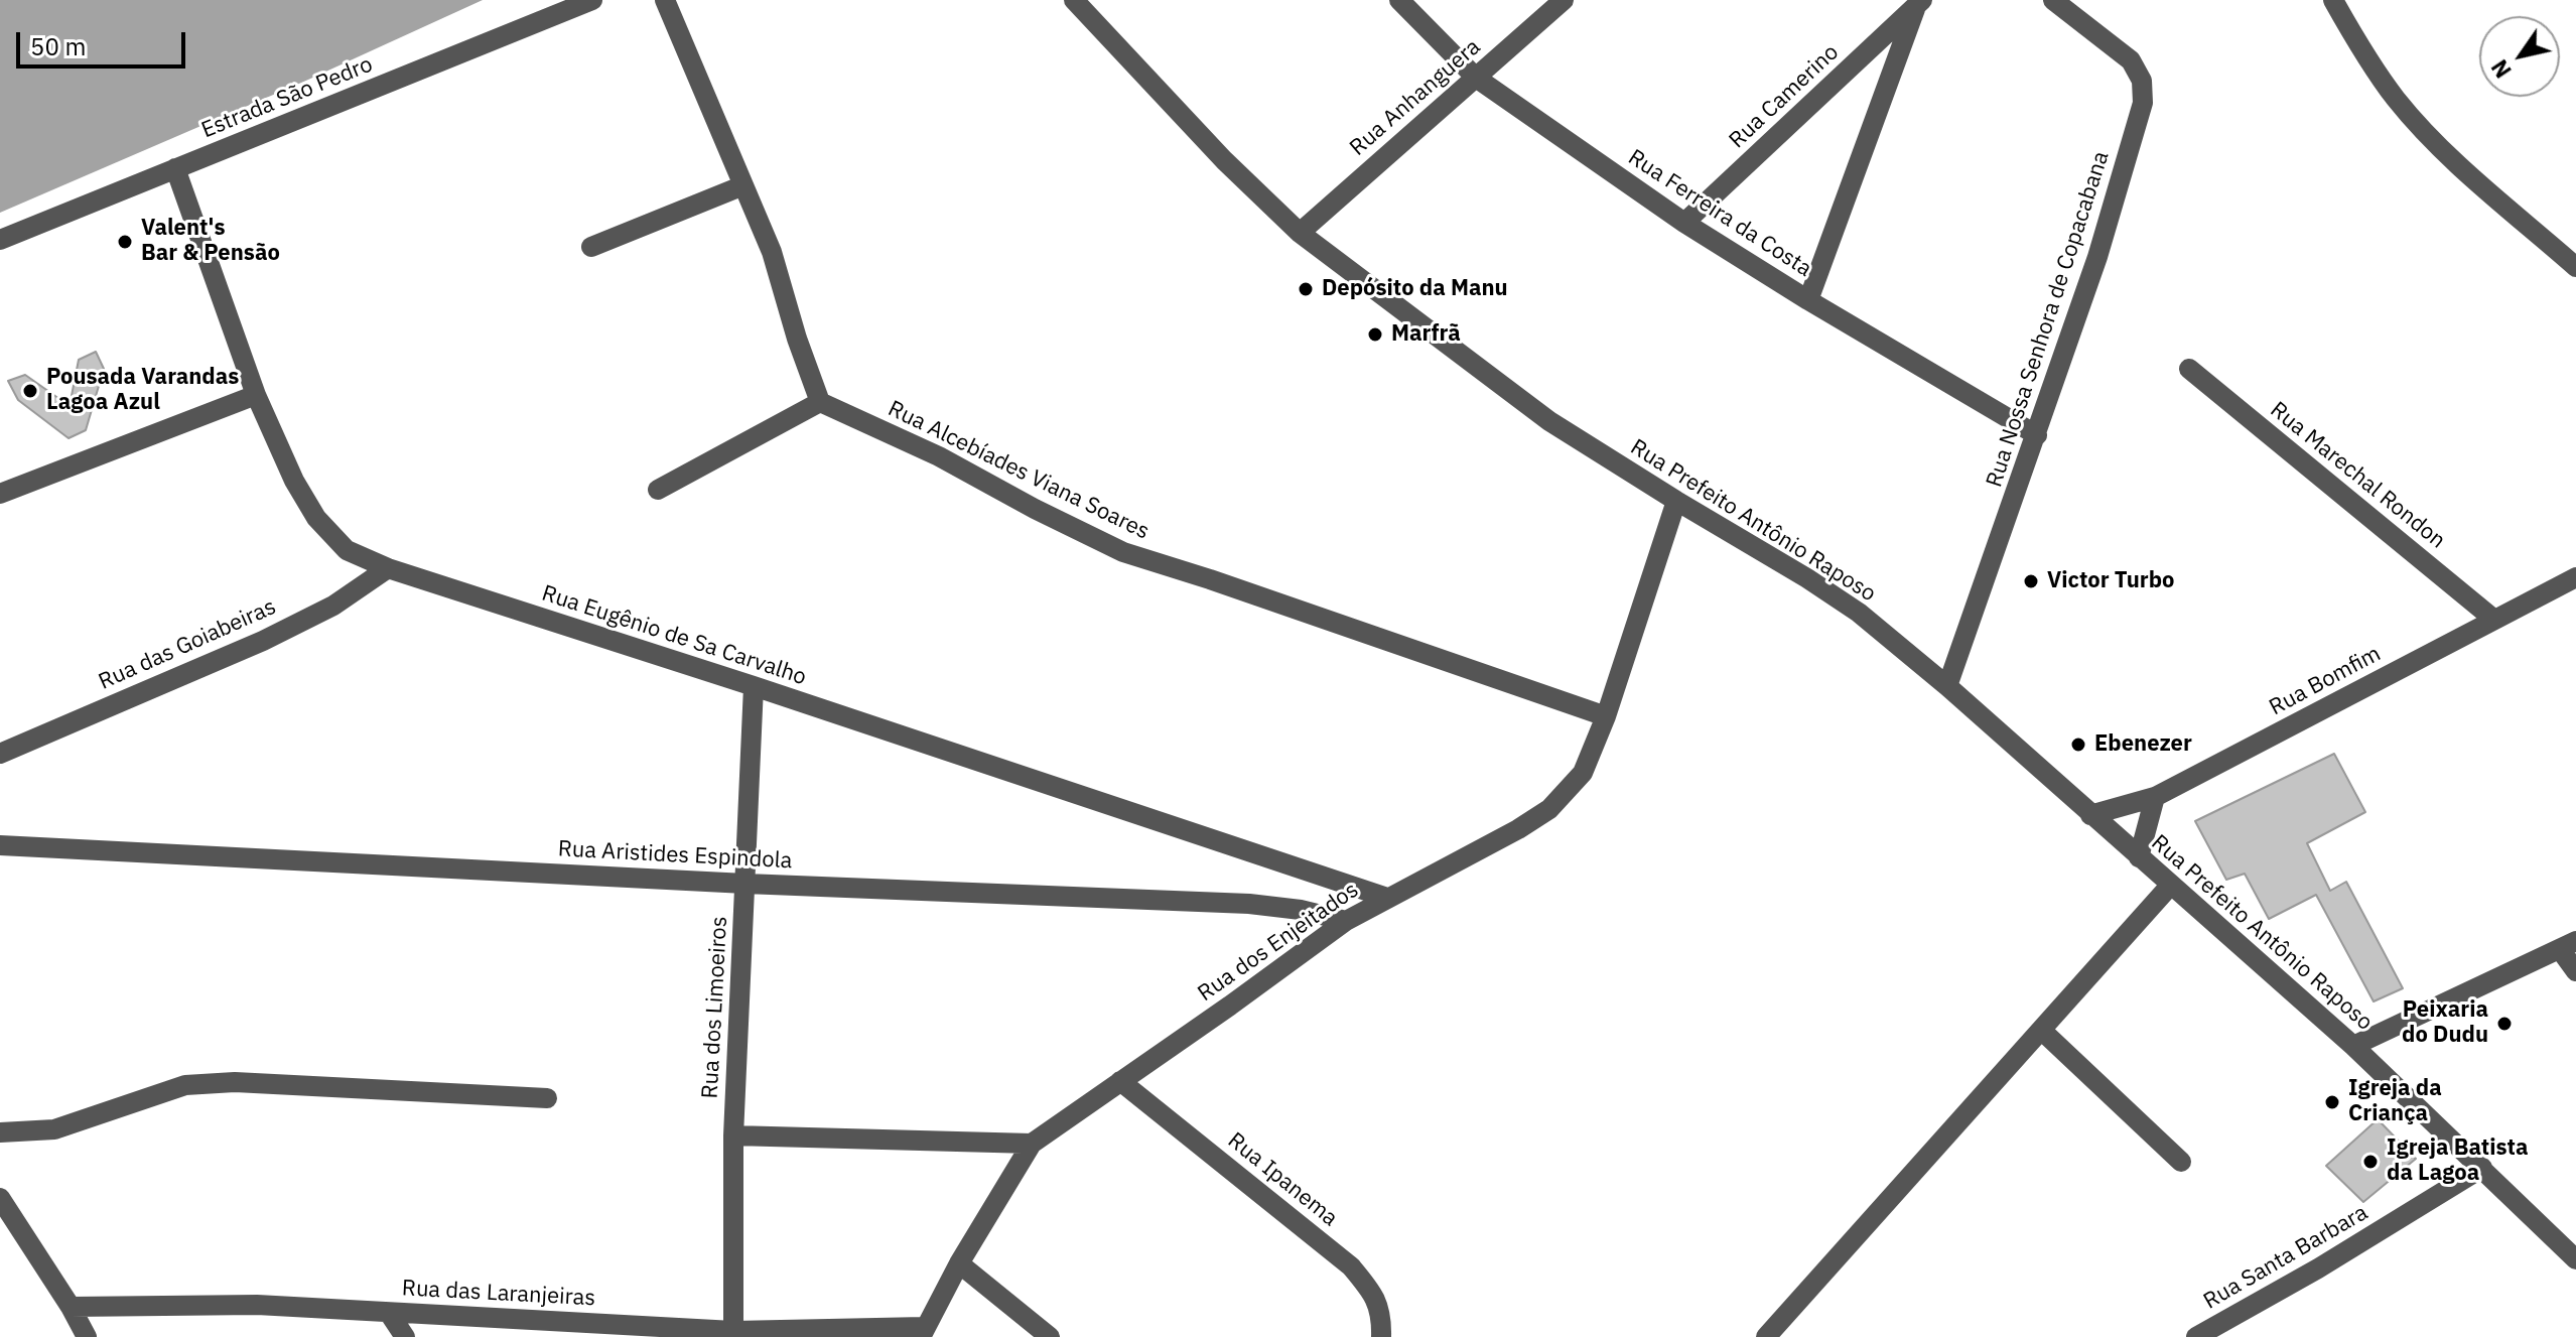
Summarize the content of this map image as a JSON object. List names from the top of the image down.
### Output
{
  "streets": {
    "street": [
      "Rua Camerino",
      "Estrada São Pedro",
      "Rua Anhanguera",
      "Rua Ferreira da Costa",
      "Rua Nossa Senhora de Copacabana",
      "Rua Alcebíades Viana Soares",
      "Rua Marechal Rondon",
      "Rua Prefeito Antônio Raposo",
      "Rua Eugênio de Sa Carvalho",
      "Rua das Goiabeiras",
      "Rua Bomfim",
      "Rua Aristides Espindola",
      "Rua dos Enjeitados",
      "Rua dos Limoeiros",
      "Rua Ipanema",
      "Rua Santa Barbara",
      "Rua das Laranjeiras"
    ]
  },
  "crossings": [
    ["Rua Camerino", "Rua Ferreira da Costa"],
    ["Estrada São Pedro", "Rua Eugênio de Sa Carvalho"],
    ["Rua Anhanguera", "Rua Ferreira da Costa"],
    ["Rua Anhanguera", "Rua Prefeito Antônio Raposo"],
    ["Rua Ferreira da Costa", "Rua Nossa Senhora de Copacabana"],
    ["Rua Nossa Senhora de Copacabana", "Rua Prefeito Antônio Raposo"],
    ["Rua Alcebíades Viana Soares", "Rua dos Enjeitados"],
    ["Rua Marechal Rondon", "Rua Bomfim"],
    ["Rua Prefeito Antônio Raposo", "Rua Bomfim"],
    ["Rua Prefeito Antônio Raposo", "Rua dos Enjeitados"],
    ["Rua Prefeito Antônio Raposo", "Rua Santa Barbara"],
    ["Rua Eugênio de Sa Carvalho", "Rua das Goiabeiras"],
    ["Rua Eugênio de Sa Carvalho", "Rua dos Enjeitados"],
    ["Rua Eugênio de Sa Carvalho", "Rua dos Limoeiros"],
    ["Rua Aristides Espindola", "Rua dos Enjeitados"],
    ["Rua Aristides Espindola", "Rua dos Limoeiros"],
    ["Rua dos Enjeitados", "Rua Ipanema"],
    ["Rua dos Enjeitados", "Rua das Laranjeiras"],
    ["Rua dos Limoeiros", "Rua das Laranjeiras"]
  ],
  "places": [
    "Valent's Bar & Pensão",
    "Depósito da Manu",
    "Marfrã",
    "Pousada Varandas Lagoa Azul",
    "Victor Turbo",
    "Ebenezer",
    "Peixaria do Dudu",
    "Igreja da Criança",
    "Igreja Batista da Lagoa"
  ],
  "scale_bar": "50 m",
  "north": "bottom left"
}
